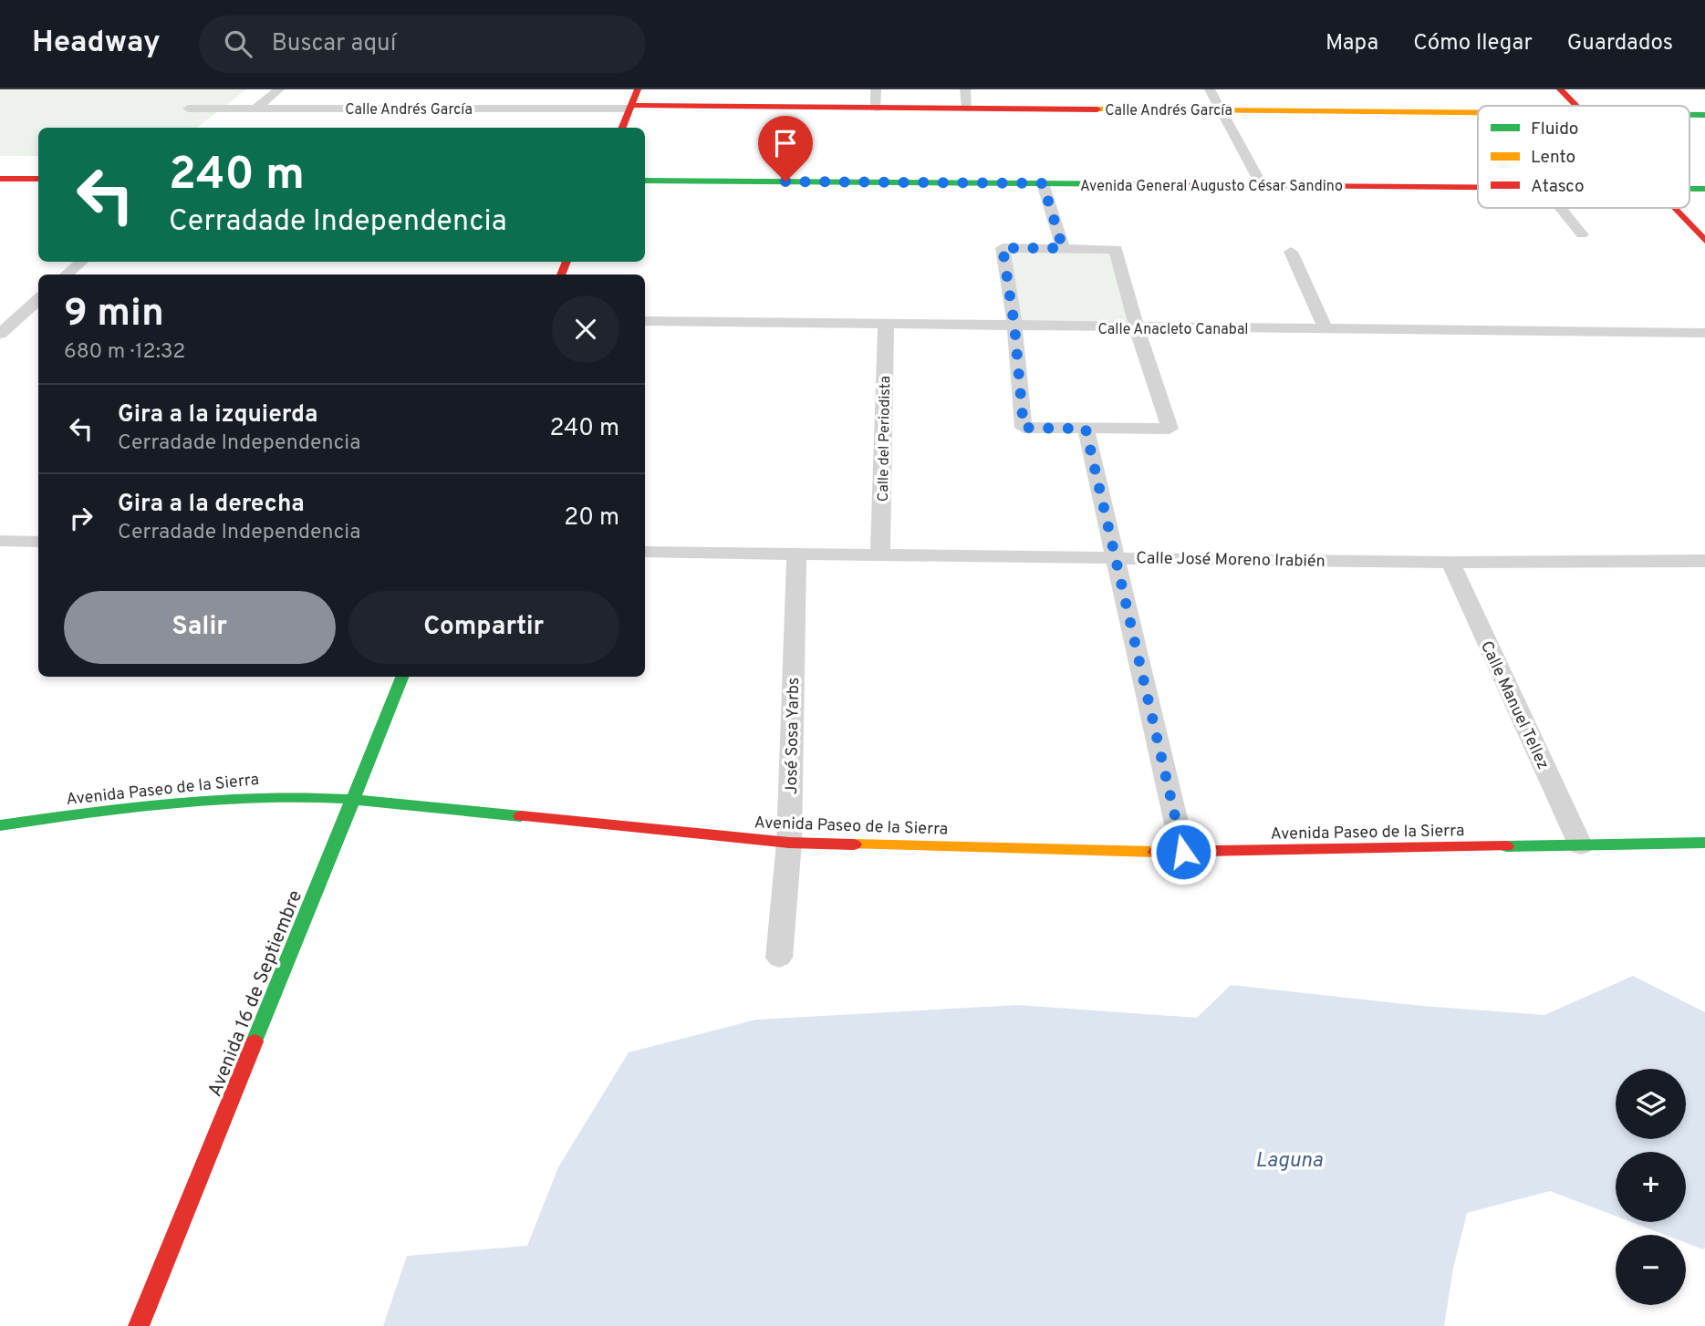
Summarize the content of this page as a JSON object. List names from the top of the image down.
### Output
{
  "streets": {
    "main road": [
      "Calle Andrés García",
      "Avenida General Augusto César Sandino",
      "Avenida Paseo de la Sierra",
      "Avenida 16 de Septiembre"
    ],
    "street": [
      "Calle Anacleto Canabal",
      "Calle del Periodista",
      "Calle José Moreno Irabién",
      "Calle Manuel Tellez",
      "José Sosa Yarbs"
    ]
  },
  "crossings": [
    ["Calle Anacleto Canabal", "Calle del Periodista"],
    ["Calle del Periodista", "Calle José Moreno Irabién"],
    ["Calle José Moreno Irabién", "Calle Manuel Tellez"],
    ["Calle José Moreno Irabién", "José Sosa Yarbs"],
    ["Calle Manuel Tellez", "Avenida Paseo de la Sierra"],
    ["José Sosa Yarbs", "Avenida Paseo de la Sierra"],
    ["Avenida Paseo de la Sierra", "Avenida 16 de Septiembre"]
  ],
  "water": ["Laguna"],
  "legend": ["Fluido", "Lento", "Atasco"],
  "page": {
    "header": "Headway",
    "search": "Buscar aquí",
    "nav": ["Mapa", "Cómo llegar", "Guardados"],
    "turn": ["240 m", "Cerradade Independencia"],
    "heading": ["9 min", "680 m · 12:32"],
    "list": [
      {
        "name": "Gira a la izquierda",
        "note": "Cerradade Independencia",
        "value": "240 m"
      },
      {
        "name": "Gira a la derecha",
        "note": "Cerradade Independencia",
        "value": "20 m"
      }
    ],
    "buttons": ["Salir", "Compartir"],
    "map_buttons": ["+", "−"]
  }
}
